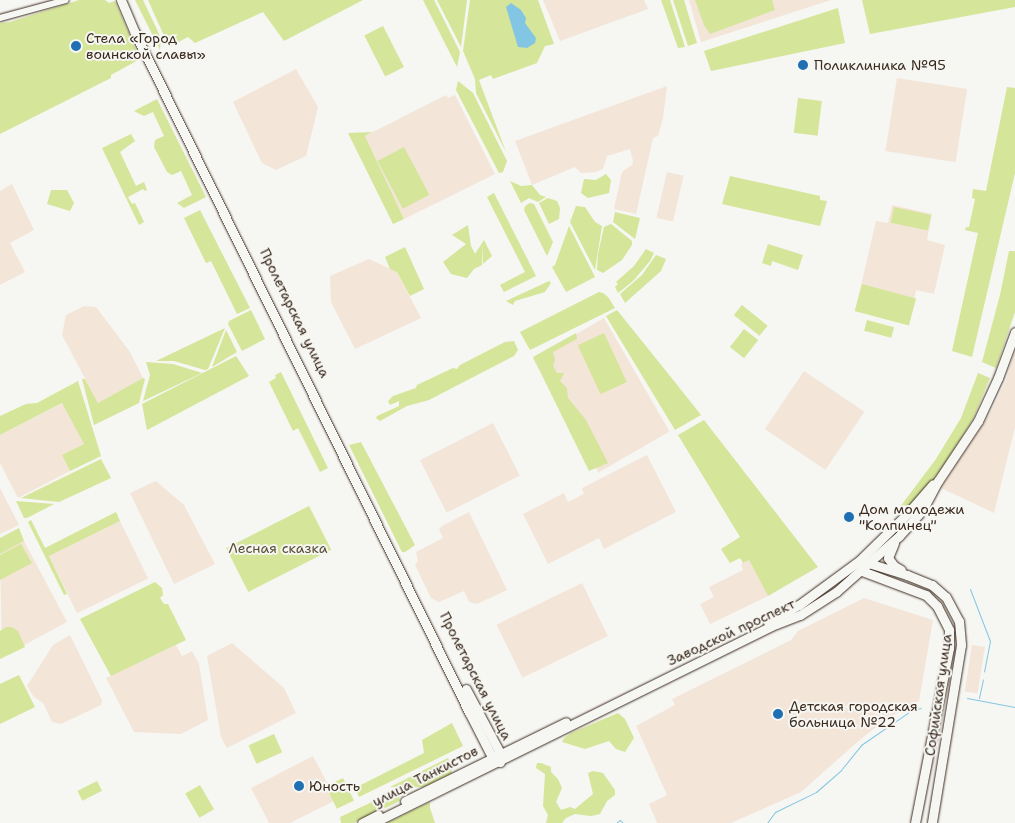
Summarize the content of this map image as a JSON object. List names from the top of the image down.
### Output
{
  "streets": {
    "main road": [
      "Пролетарская улица",
      "Заводской проспект",
      "Софийская улица",
      "улица Танкистов"
    ]
  },
  "crossings": [
    ["Пролетарская улица", "Заводской проспект"],
    ["Пролетарская улица", "улица Танкистов"],
    ["Заводской проспект", "Софийская улица"],
    ["Заводской проспект", "улица Танкистов"]
  ],
  "parks": ["Лесная сказка"],
  "places": [
    "Стела «Город воинской славы»",
    "Поликлиника №95",
    "Дом молодежи \"Колпинец\"",
    "Детская городская больница №22",
    "Юность"
  ]
}
